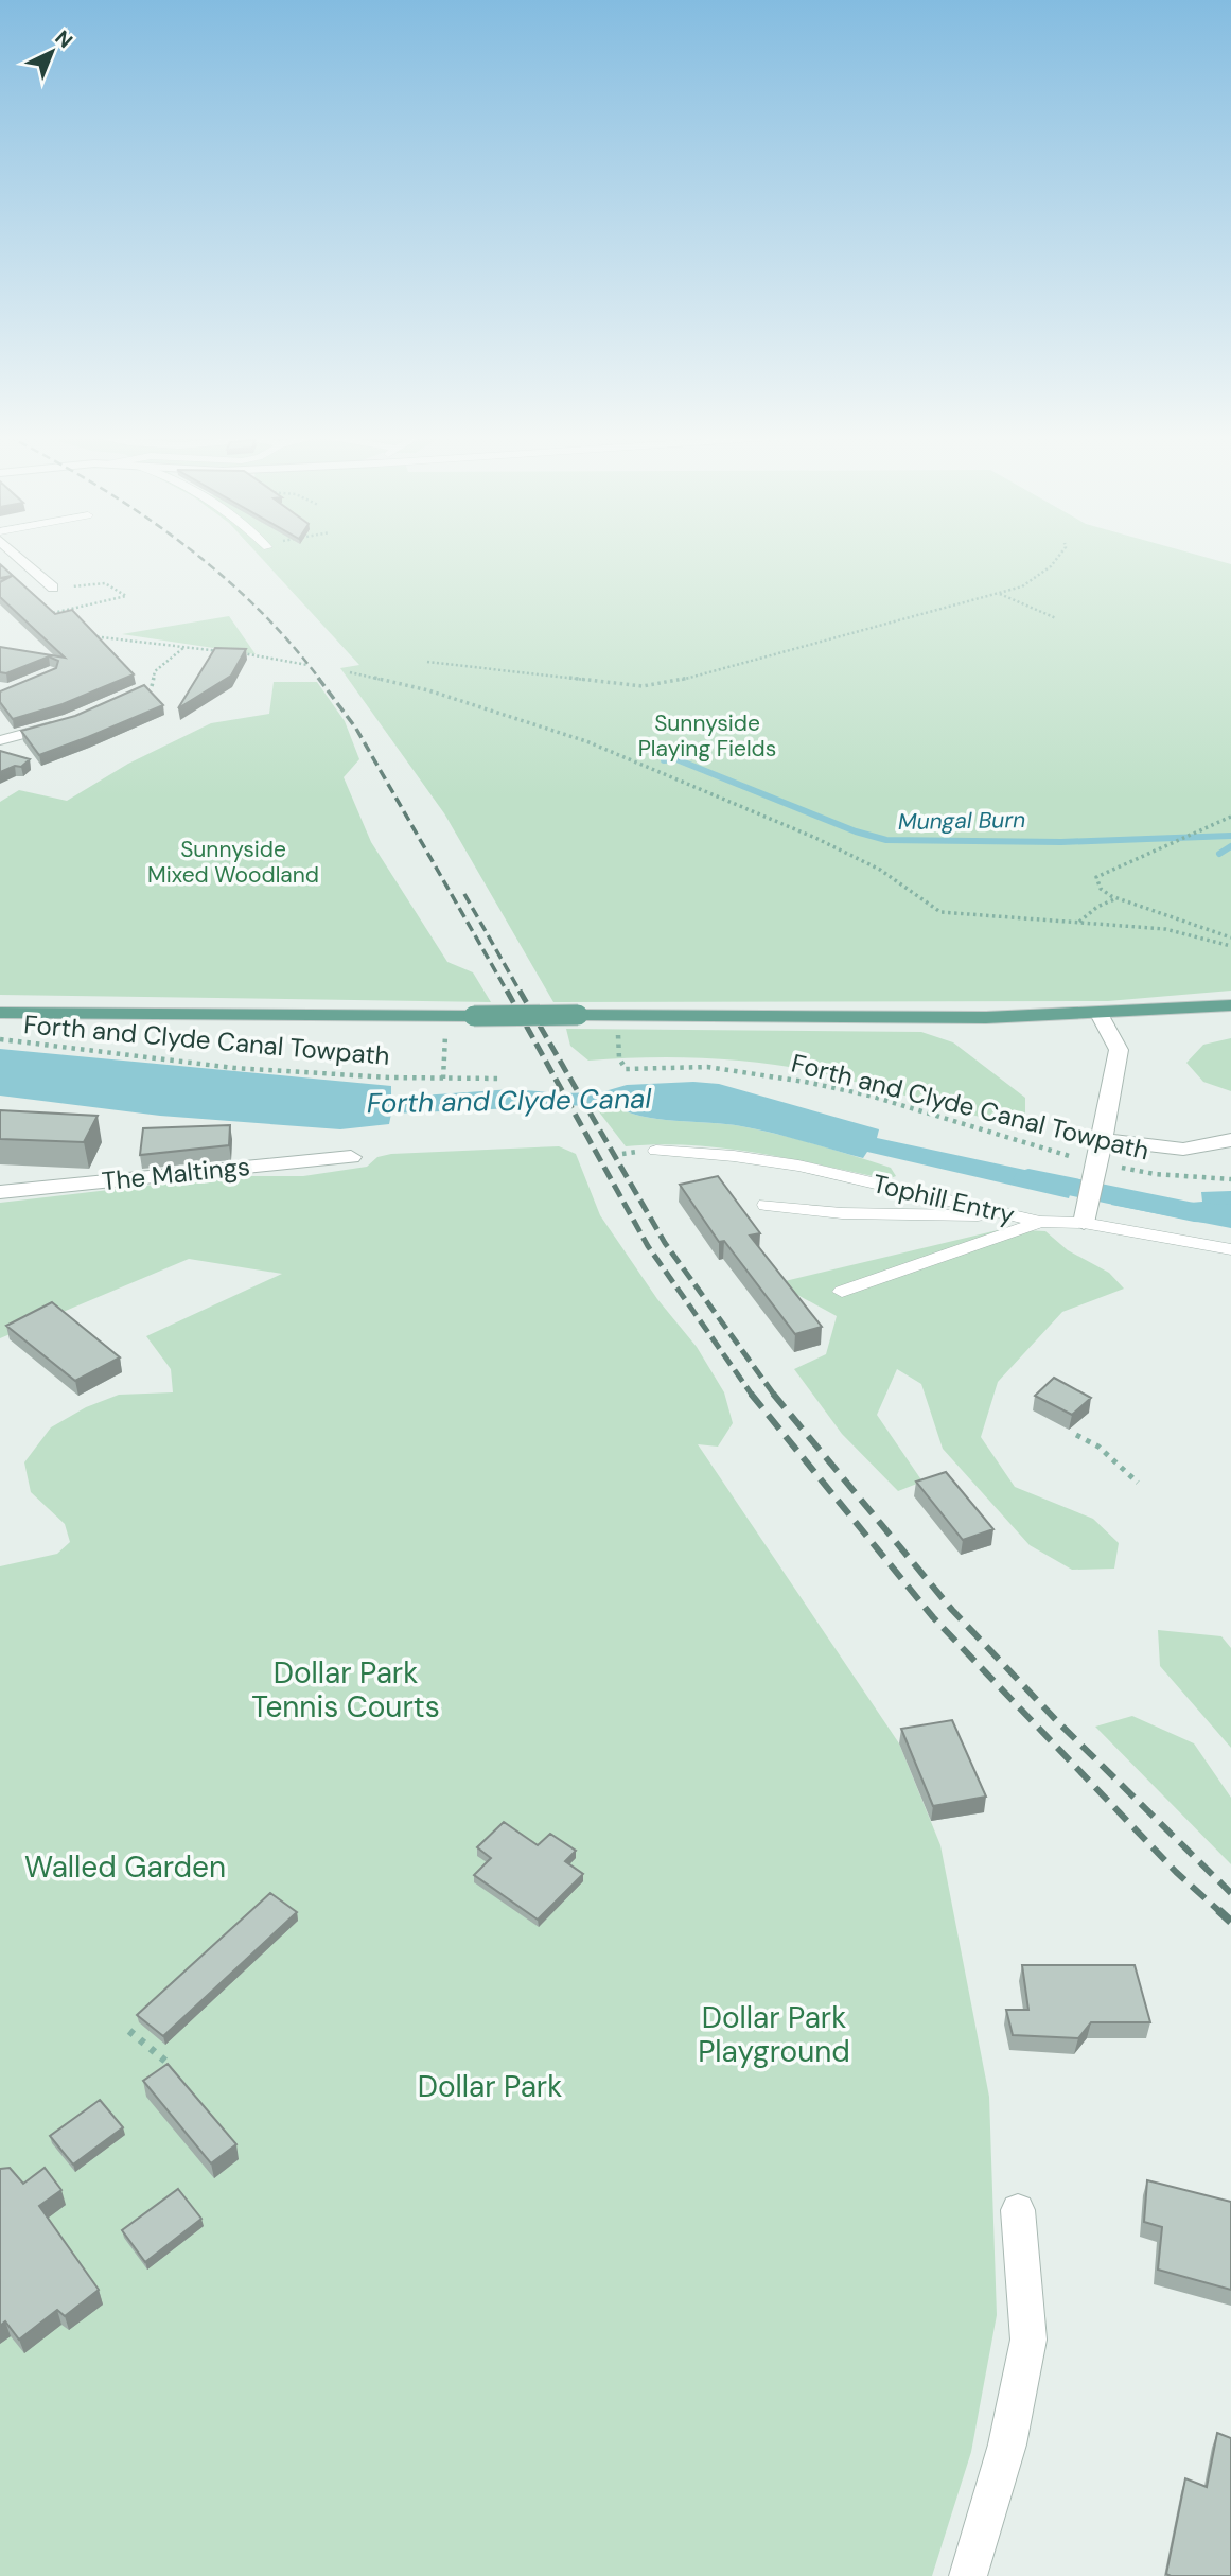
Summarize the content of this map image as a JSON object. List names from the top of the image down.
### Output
{
  "streets": {
    "street": ["The Maltings"],
    "lane": ["Tophill Entry"],
    "path": ["Forth and Clyde Canal Towpath"]
  },
  "water": ["Mungal Burn", "Forth and Clyde Canal"],
  "parks": [
    "Sunnyside Playing Fields",
    "Sunnyside Mixed Woodland",
    "Dollar Park Tennis Courts",
    "Walled Garden",
    "Dollar Park Playground",
    "Dollar Park"
  ],
  "north": "top right"
}
